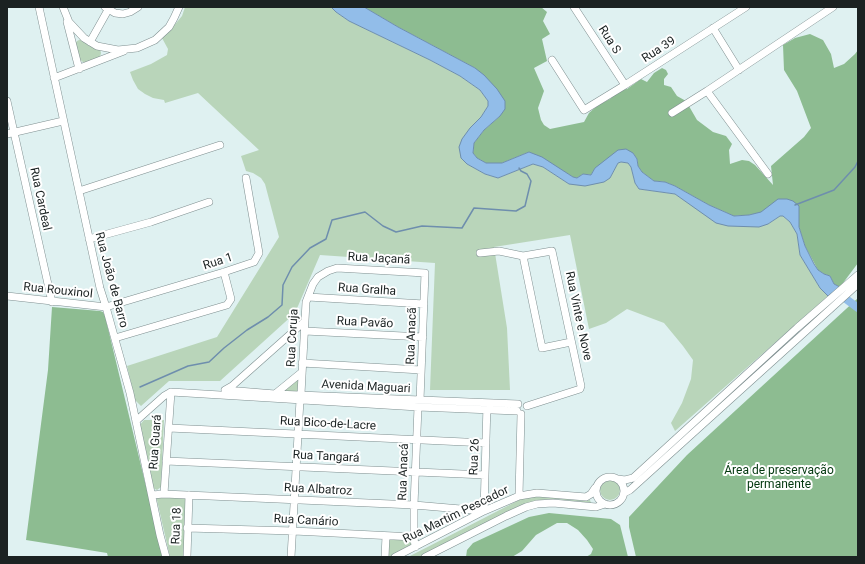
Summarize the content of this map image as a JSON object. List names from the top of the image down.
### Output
{
  "streets": {
    "street": [
      "Rua S",
      "Rua 39",
      "Rua Cardeal",
      "Rua Jaçanã",
      "Rua 1",
      "Rua João de Barro",
      "Rua Gralha",
      "Rua Rouxinol",
      "Rua Vinte e Nove",
      "Rua Pavão",
      "Rua Anacã",
      "Rua Coruja",
      "Avenida Maguari",
      "Rua Bico-de-Lacre",
      "Rua Guará",
      "Rua Tangará",
      "Rua 26",
      "Rua Anacá",
      "Rua Albatroz",
      "Rua Martim Pescador",
      "Rua Canário",
      "Rua 18"
    ]
  },
  "crossings": [
    ["Rua S", "Rua 39"],
    ["Rua Cardeal", "Rua Rouxinol"],
    ["Rua Jaçanã", "Rua Anacã"],
    ["Rua Jaçanã", "Rua Coruja"],
    ["Rua 1", "Rua João de Barro"],
    ["Rua 1", "Rua Rouxinol"],
    ["Rua João de Barro", "Rua Rouxinol"],
    ["Rua João de Barro", "Rua Albatroz"],
    ["Rua Gralha", "Rua Anacã"],
    ["Rua Gralha", "Rua Coruja"],
    ["Rua Vinte e Nove", "Avenida Maguari"],
    ["Rua Pavão", "Rua Anacã"],
    ["Rua Pavão", "Rua Coruja"],
    ["Rua Anacã", "Avenida Maguari"],
    ["Rua Anacã", "Rua Anacá"],
    ["Rua Coruja", "Avenida Maguari"],
    ["Rua Coruja", "Rua Bico-de-Lacre"],
    ["Rua Coruja", "Rua Tangará"],
    ["Rua Coruja", "Rua Albatroz"],
    ["Rua Coruja", "Rua Canário"],
    ["Avenida Maguari", "Rua Guará"],
    ["Avenida Maguari", "Rua 26"],
    ["Avenida Maguari", "Rua Anacá"],
    ["Rua Bico-de-Lacre", "Rua Guará"],
    ["Rua Bico-de-Lacre", "Rua 26"],
    ["Rua Bico-de-Lacre", "Rua Anacá"],
    ["Rua Guará", "Rua Tangará"],
    ["Rua Guará", "Rua Albatroz"],
    ["Rua Tangará", "Rua 26"],
    ["Rua Tangará", "Rua Anacá"],
    ["Rua 26", "Rua Albatroz"],
    ["Rua 26", "Rua Martim Pescador"],
    ["Rua Anacá", "Rua Albatroz"],
    ["Rua Anacá", "Rua Canário"],
    ["Rua Albatroz", "Rua Martim Pescador"],
    ["Rua Albatroz", "Rua 18"],
    ["Rua Canário", "Rua 18"]
  ],
  "parks": ["Área de preservação permanente"]
}
